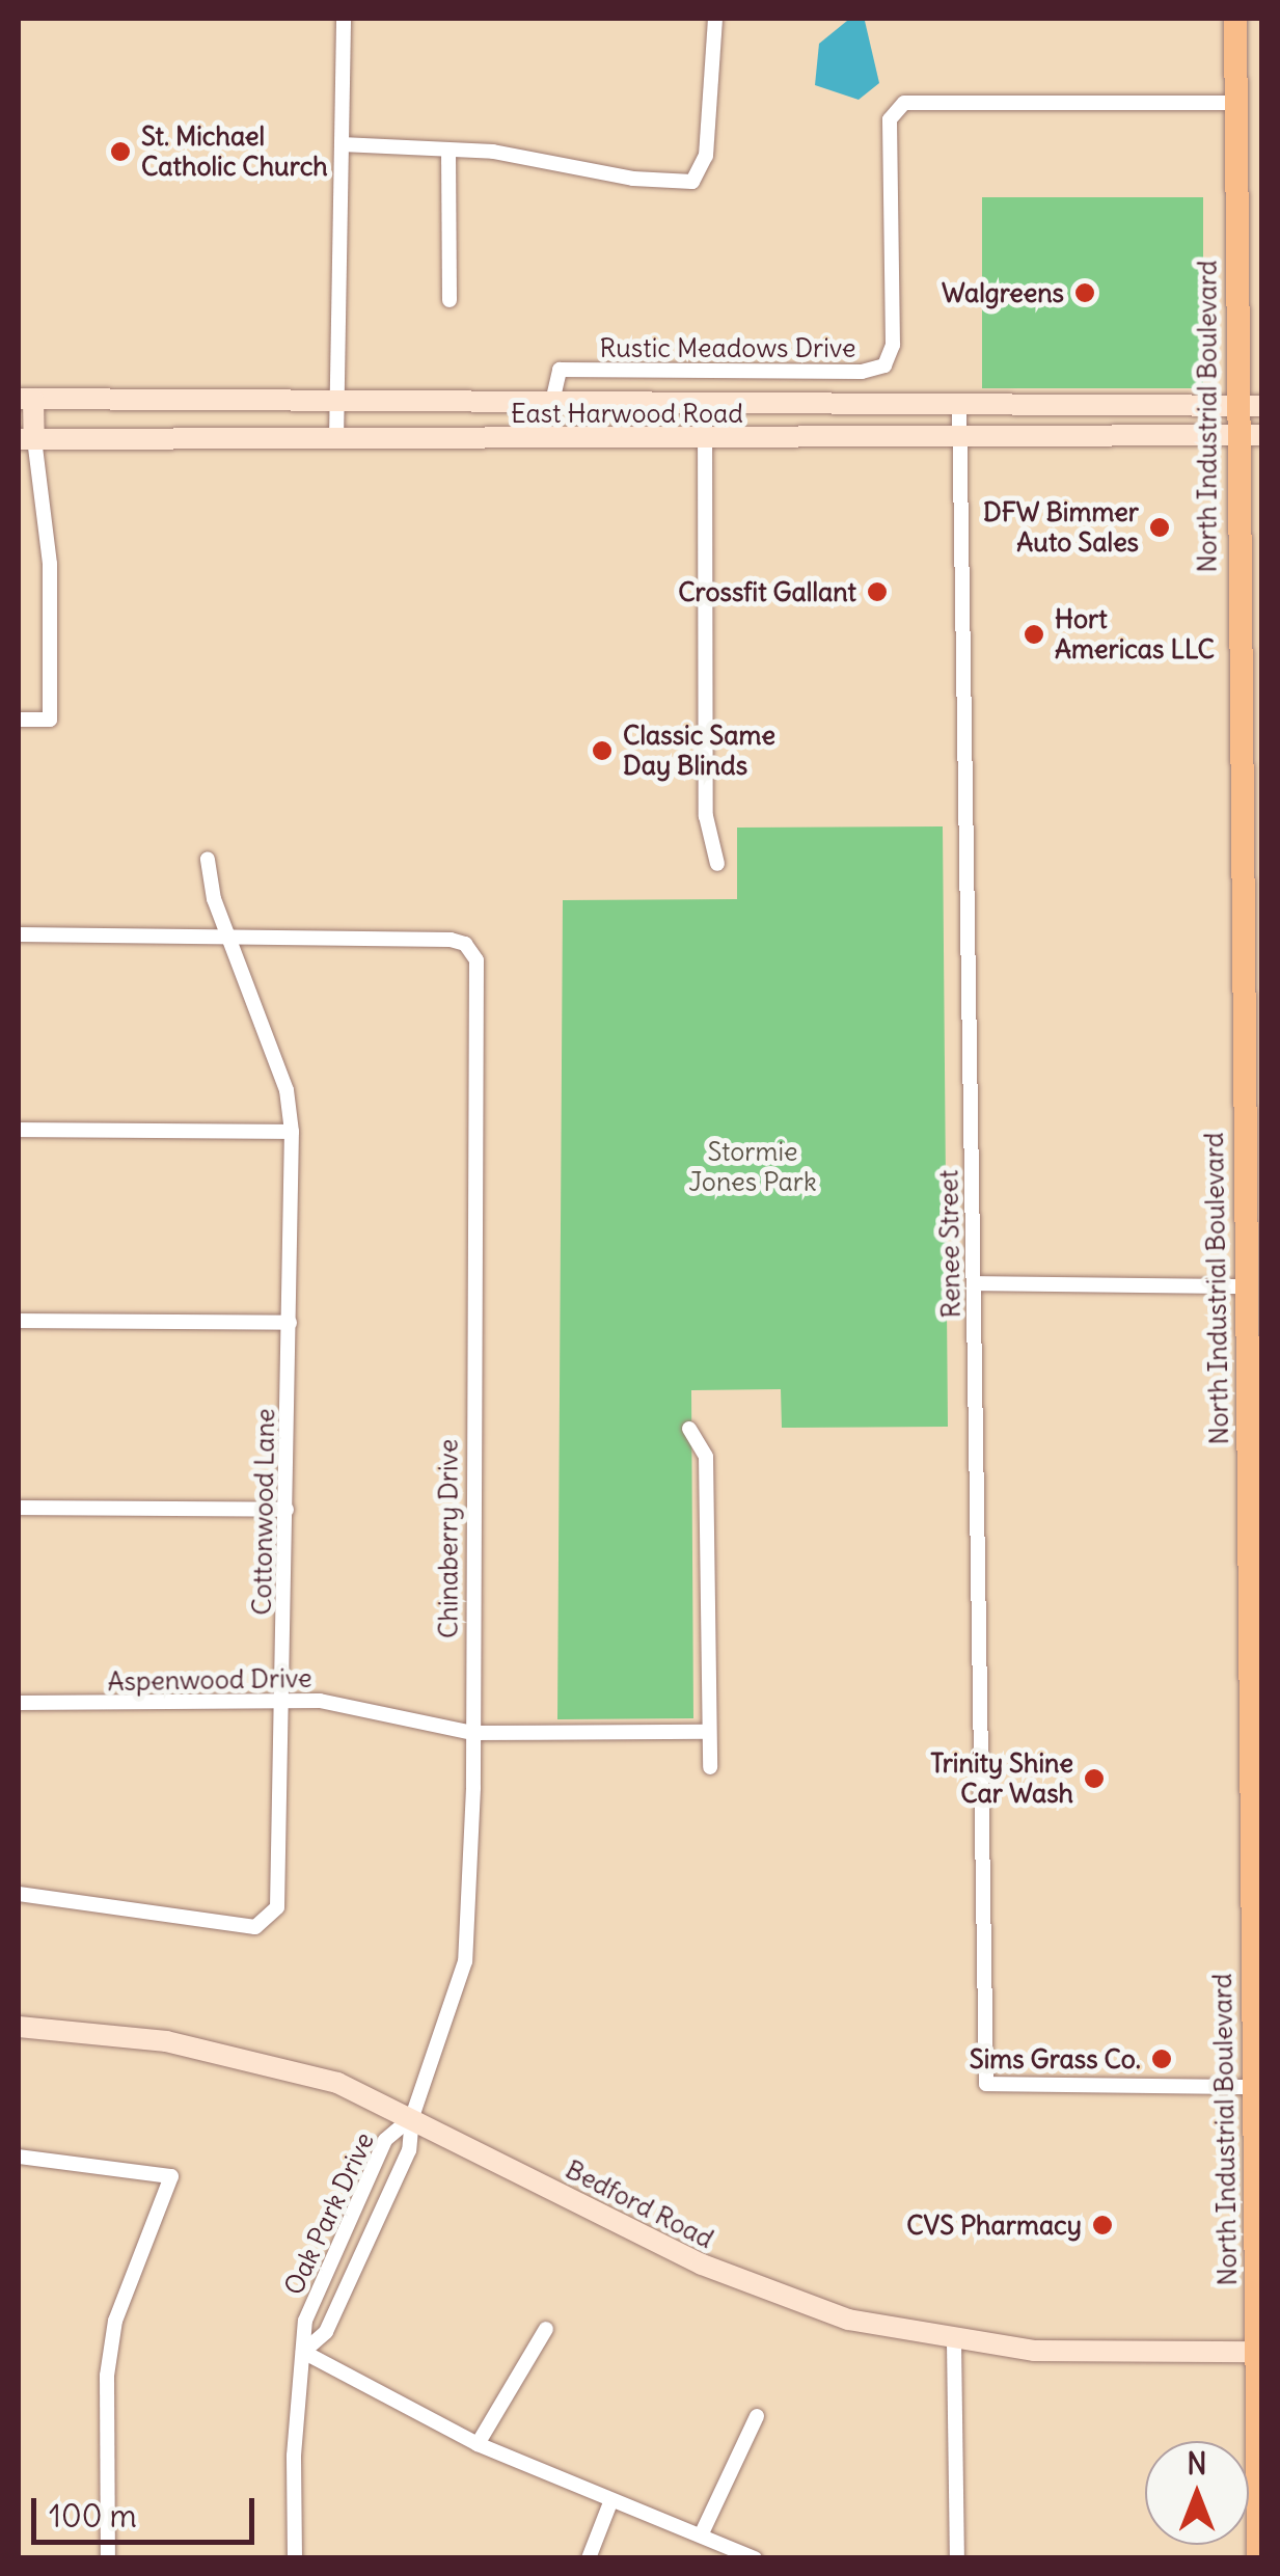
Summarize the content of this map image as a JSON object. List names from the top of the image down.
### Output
{
  "streets": {
    "main road": ["East Harwood Road", "North Industrial Boulevard", "Bedford Road"],
    "street": [
      "Rustic Meadows Drive",
      "Renee Street",
      "Cottonwood Lane",
      "Chinaberry Drive",
      "Aspenwood Drive",
      "Oak Park Drive"
    ]
  },
  "crossings": [
    ["Rustic Meadows Drive", "East Harwood Road"],
    ["Rustic Meadows Drive", "North Industrial Boulevard"],
    ["East Harwood Road", "North Industrial Boulevard"],
    ["East Harwood Road", "Renee Street"],
    ["North Industrial Boulevard", "Renee Street"],
    ["North Industrial Boulevard", "Bedford Road"],
    ["Cottonwood Lane", "Chinaberry Drive"],
    ["Cottonwood Lane", "Aspenwood Drive"],
    ["Chinaberry Drive", "Aspenwood Drive"],
    ["Chinaberry Drive", "Bedford Road"],
    ["Chinaberry Drive", "Oak Park Drive"],
    ["Bedford Road", "Oak Park Drive"]
  ],
  "parks": ["Stormie Jones Park"],
  "places": [
    "St. Michael Catholic Church",
    "Walgreens",
    "DFW Bimmer Auto Sales",
    "Crossfit Gallant",
    "Hort Americas LLC",
    "Classic Same Day Blinds",
    "Trinity Shine Car Wash",
    "Sims Grass Co.",
    "CVS Pharmacy"
  ],
  "scale_bar": "100 m",
  "north": "top"
}
